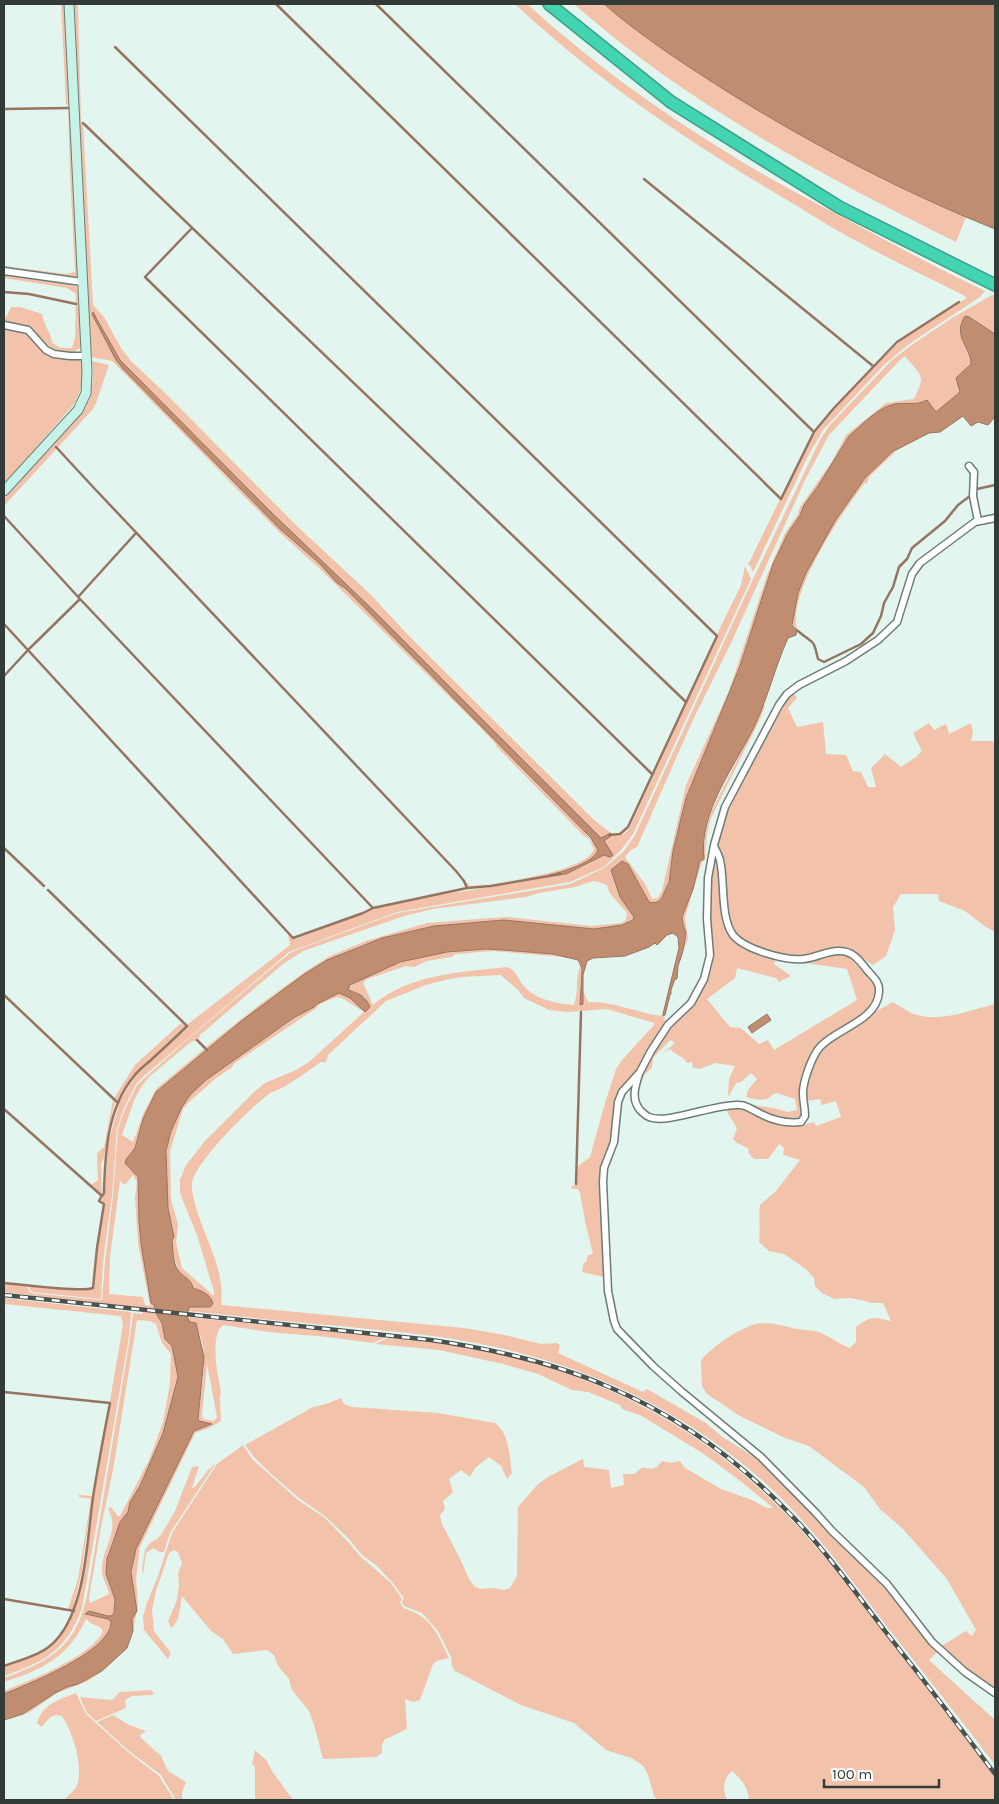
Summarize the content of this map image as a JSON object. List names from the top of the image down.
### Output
{
  "scale_bar": "100 m"
}
